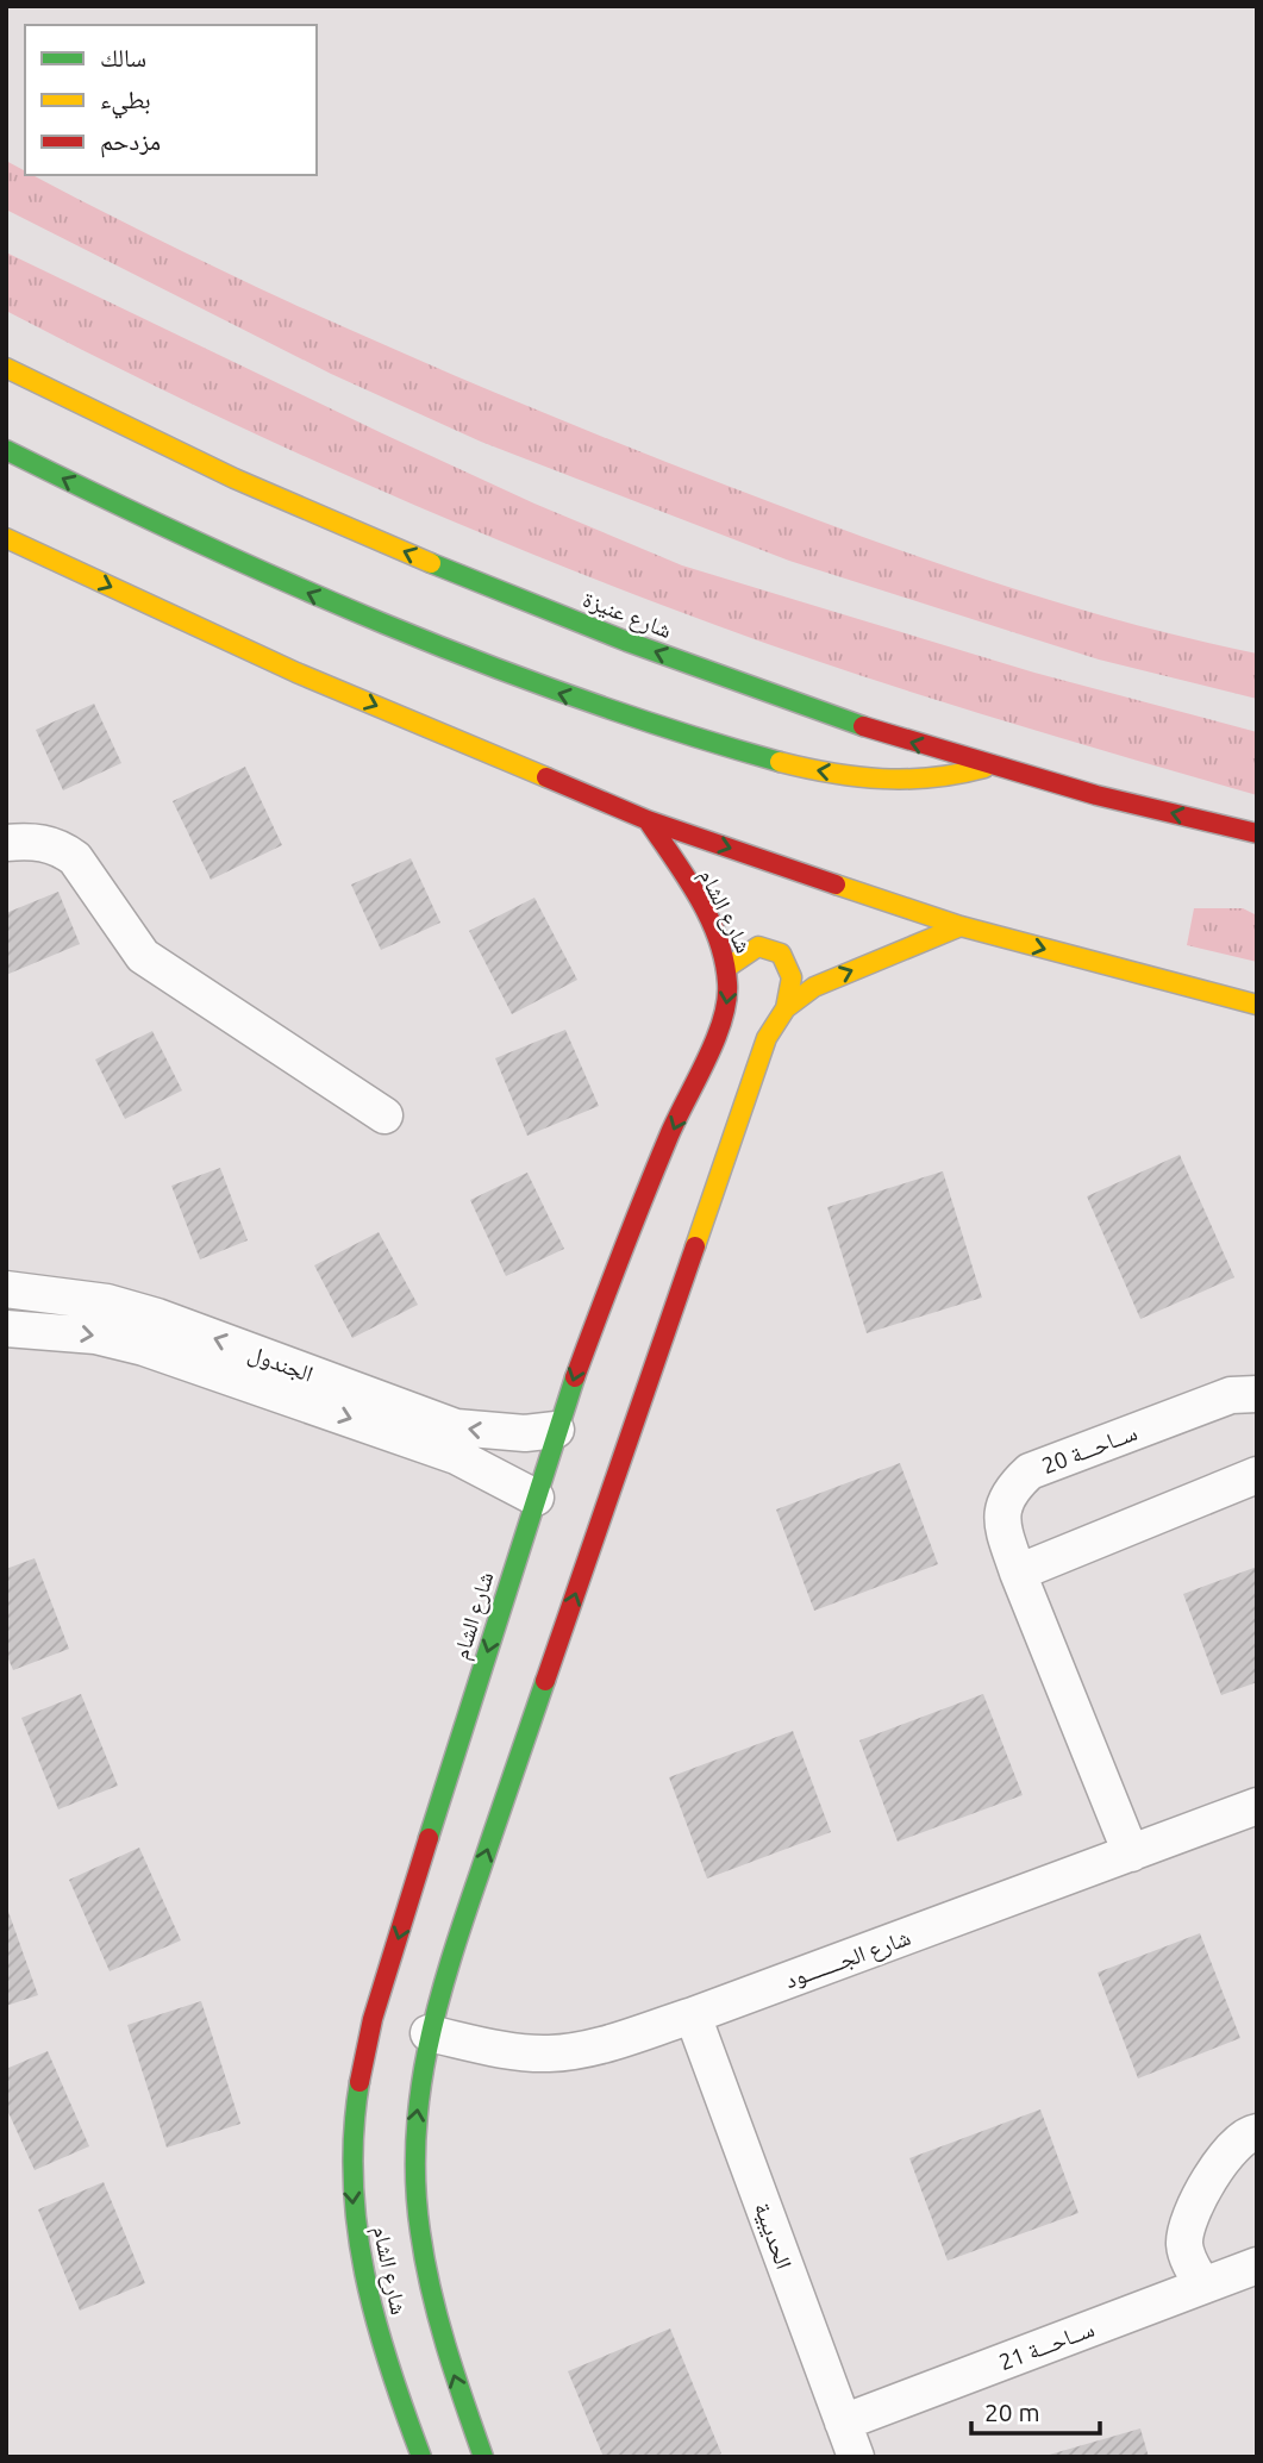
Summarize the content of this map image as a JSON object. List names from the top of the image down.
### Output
{
  "streets": {
    "main road": ["شارع عنيزة", "شارع الشام"],
    "street": [
      "الجندول",
      "ســاحـــة 20",
      "شارع الجــــــــود",
      "الحديبية",
      "ســاحـــة 21"
    ]
  },
  "crossings": [
    ["شارع الشام", "الجندول"],
    ["شارع الشام", "شارع الجــــــــود"],
    ["ســاحـــة 20", "شارع الجــــــــود"],
    ["شارع الجــــــــود", "الحديبية"],
    ["الحديبية", "ســاحـــة 21"]
  ],
  "legend": ["سالك", "بطيء", "مزدحم"],
  "scale_bar": "20 m"
}
